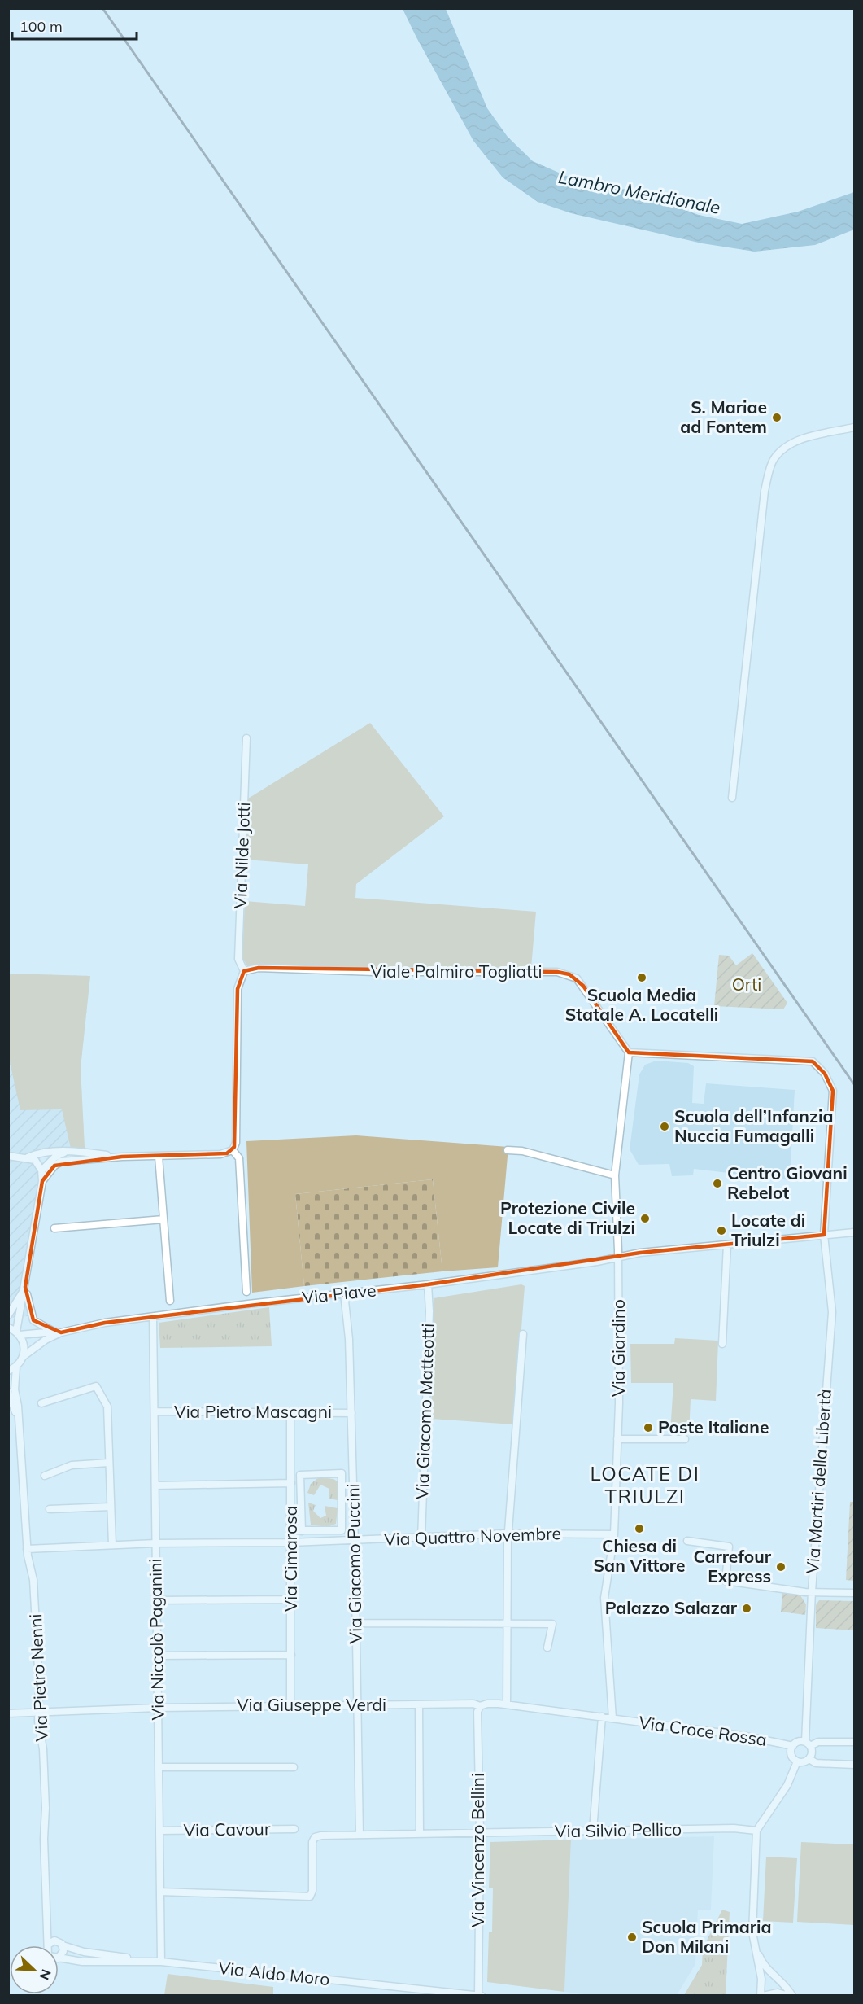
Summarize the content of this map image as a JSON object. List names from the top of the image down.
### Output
{
  "streets": {
    "street": [
      "Via Nilde Jotti",
      "Viale Palmiro Togliatti",
      "Via Piave",
      "Via Giardino",
      "Via Giacomo Matteotti",
      "Via Pietro Mascagni",
      "Via Martiri della Libertà",
      "Via Quattro Novembre",
      "Via Cimarosa",
      "Via Giacomo Puccini",
      "Via Niccolò Paganini",
      "Via Pietro Nenni",
      "Via Giuseppe Verdi",
      "Via Croce Rossa",
      "Via Cavour",
      "Via Silvio Pellico",
      "Via Vincenzo Bellini",
      "Via Aldo Moro"
    ]
  },
  "crossings": [
    ["Via Nilde Jotti", "Viale Palmiro Togliatti"],
    ["Viale Palmiro Togliatti", "Via Giardino"],
    ["Viale Palmiro Togliatti", "Via Martiri della Libertà"],
    ["Via Piave", "Via Giardino"],
    ["Via Piave", "Via Giacomo Matteotti"],
    ["Via Piave", "Via Martiri della Libertà"],
    ["Via Piave", "Via Giacomo Puccini"],
    ["Via Piave", "Via Niccolò Paganini"],
    ["Via Piave", "Via Pietro Nenni"],
    ["Via Giardino", "Via Martiri della Libertà"],
    ["Via Giardino", "Via Quattro Novembre"],
    ["Via Giardino", "Via Giuseppe Verdi"],
    ["Via Giardino", "Via Croce Rossa"],
    ["Via Giacomo Matteotti", "Via Quattro Novembre"],
    ["Via Pietro Mascagni", "Via Cimarosa"],
    ["Via Pietro Mascagni", "Via Giacomo Puccini"],
    ["Via Pietro Mascagni", "Via Niccolò Paganini"],
    ["Via Martiri della Libertà", "Via Croce Rossa"],
    ["Via Quattro Novembre", "Via Cimarosa"],
    ["Via Quattro Novembre", "Via Giacomo Puccini"],
    ["Via Quattro Novembre", "Via Niccolò Paganini"],
    ["Via Quattro Novembre", "Via Pietro Nenni"],
    ["Via Cimarosa", "Via Giuseppe Verdi"],
    ["Via Giacomo Puccini", "Via Giuseppe Verdi"],
    ["Via Giacomo Puccini", "Via Silvio Pellico"],
    ["Via Niccolò Paganini", "Via Giuseppe Verdi"],
    ["Via Niccolò Paganini", "Via Cavour"],
    ["Via Niccolò Paganini", "Via Aldo Moro"],
    ["Via Pietro Nenni", "Via Giuseppe Verdi"],
    ["Via Pietro Nenni", "Via Aldo Moro"],
    ["Via Giuseppe Verdi", "Via Croce Rossa"],
    ["Via Giuseppe Verdi", "Via Vincenzo Bellini"],
    ["Via Silvio Pellico", "Via Vincenzo Bellini"],
    ["Via Vincenzo Bellini", "Via Aldo Moro"]
  ],
  "districts": ["LOCATE DI TRIULZI"],
  "water": ["Lambro Meridionale"],
  "parks": ["Orti"],
  "places": [
    "S. Mariae ad Fontem",
    "Scuola Media Statale A. Locatelli",
    "Scuola dell’Infanzia Nuccia Fumagalli",
    "Centro Giovani Rebelot",
    "Protezione Civile Locate di Triulzi",
    "Locate di Triulzi",
    "Poste Italiane",
    "Chiesa di San Vittore",
    "Carrefour Express",
    "Palazzo Salazar",
    "Scuola Primaria Don Milani"
  ],
  "scale_bar": "100 m",
  "north": "bottom right"
}
